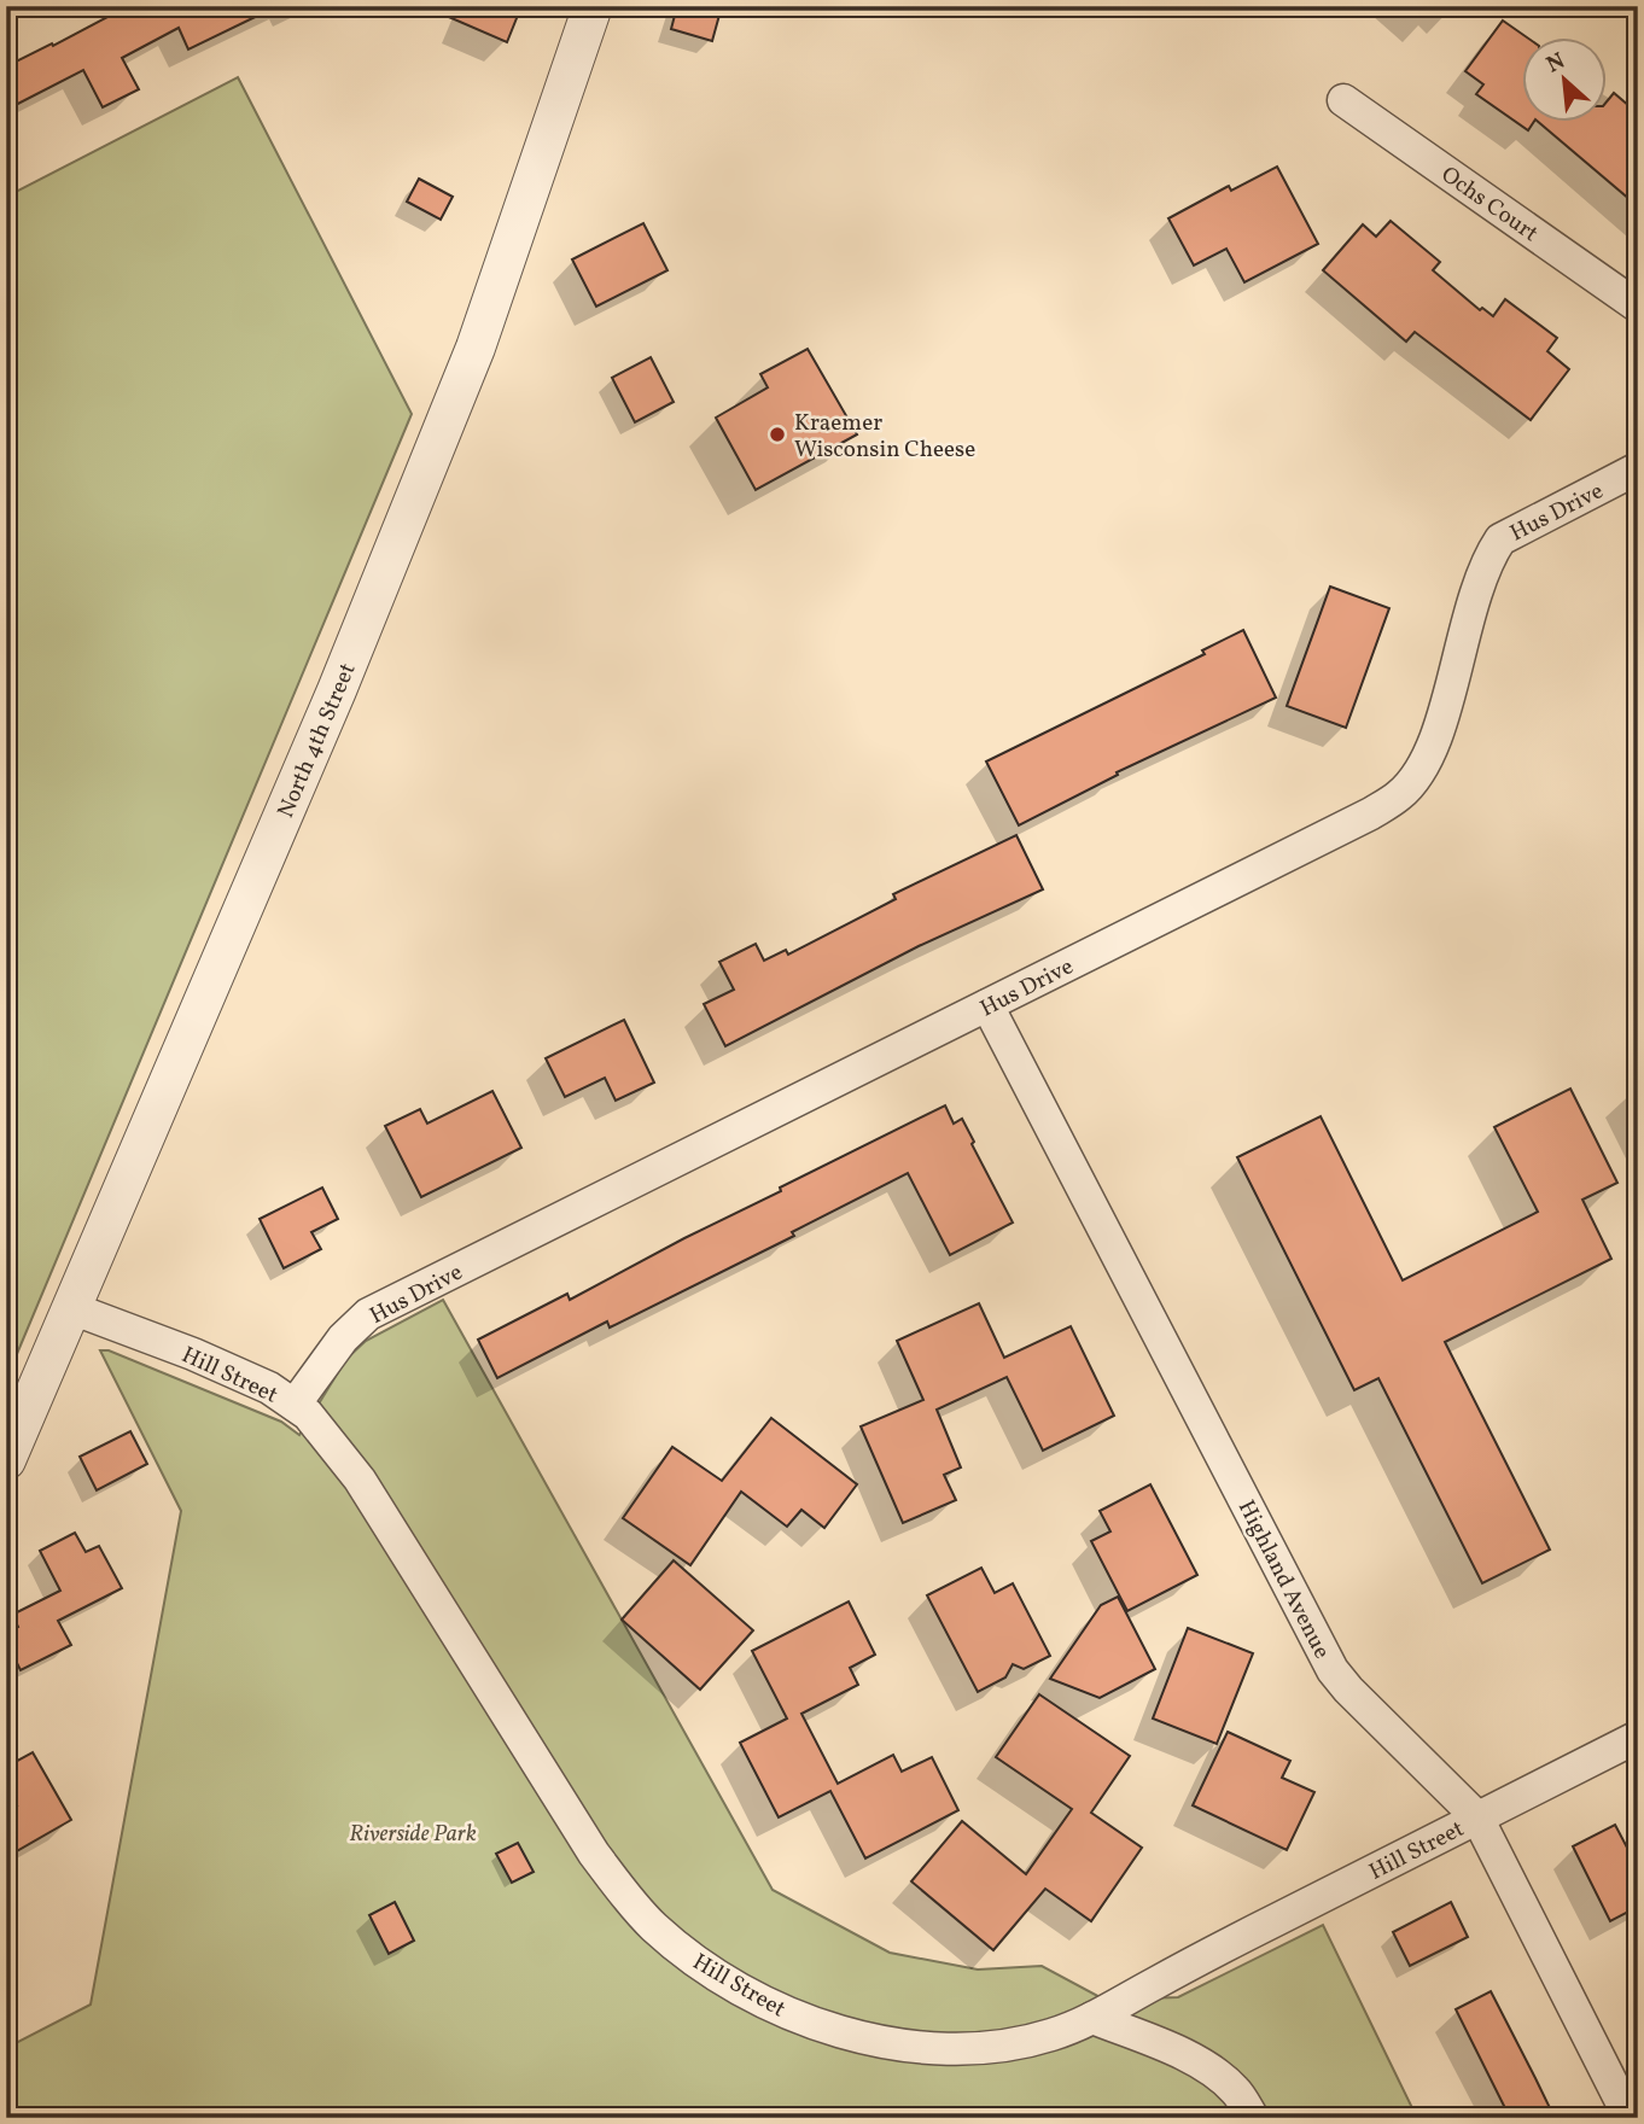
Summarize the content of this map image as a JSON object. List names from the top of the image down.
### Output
{
  "streets": {
    "street": [
      "Ochs Court",
      "Hus Drive",
      "North 4th Street",
      "Hill Street",
      "Highland Avenue"
    ]
  },
  "crossings": [
    ["Hus Drive", "Hill Street"],
    ["Hus Drive", "Highland Avenue"],
    ["North 4th Street", "Hill Street"],
    ["Hill Street", "Highland Avenue"]
  ],
  "parks": ["Riverside Park"],
  "places": ["Kraemer Wisconsin Cheese"],
  "north": "top left"
}
